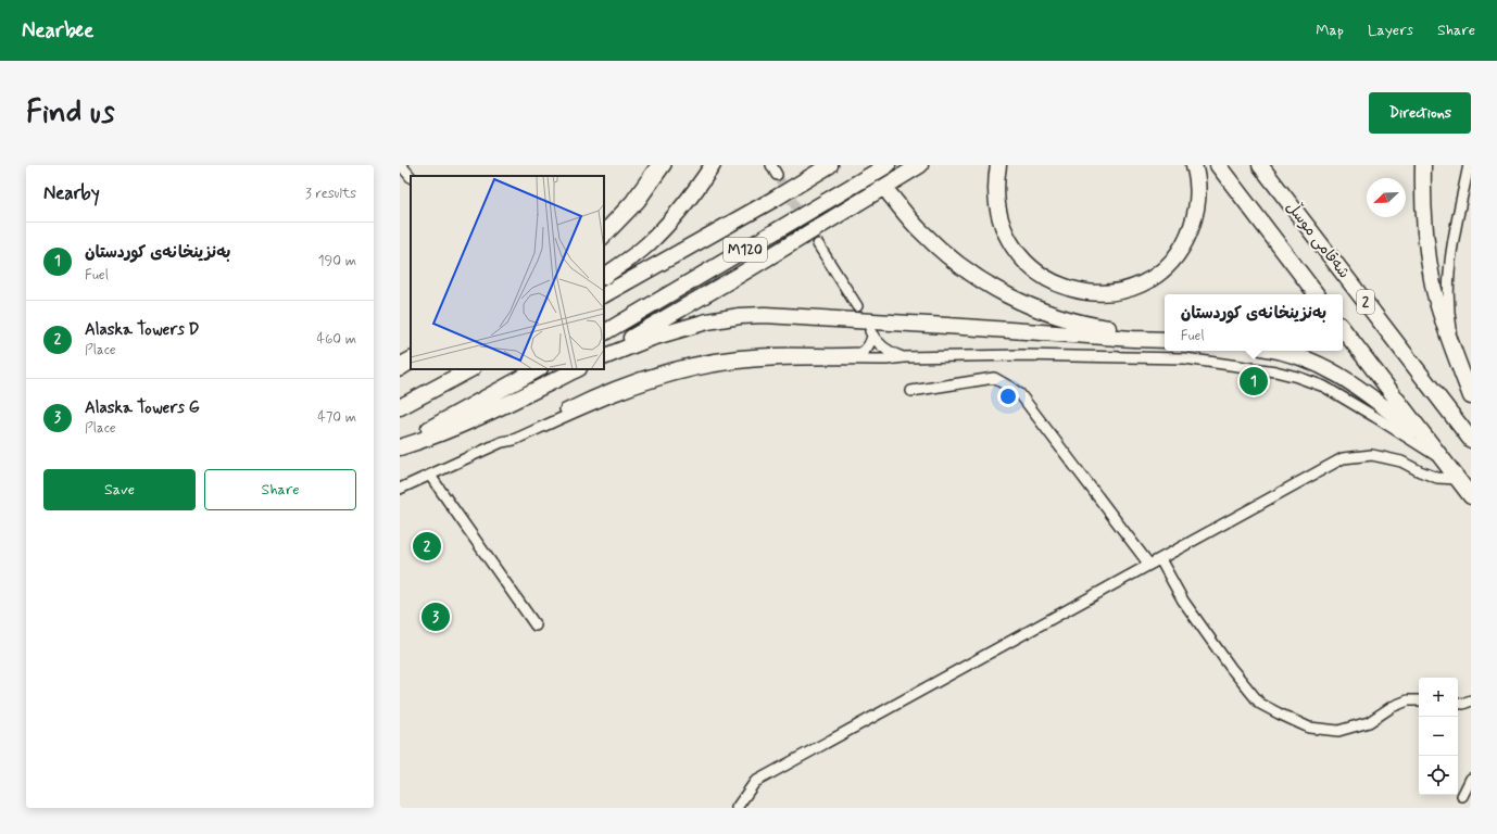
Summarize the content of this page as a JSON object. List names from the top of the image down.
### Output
{
  "streets": {
    "highway": ["شەقامی موسڵ", "M120", "2"]
  },
  "north": "bottom left",
  "page": {
    "header": "Nearbee",
    "nav": ["Map", "Layers", "Share"],
    "buttons": [
      "Directions",
      ["Save", "Share"]
    ],
    "title": "Find us",
    "heading": ["Nearby", "3 results"],
    "list": [
      {
        "mark": "1",
        "name": "بەنزینخانەی کوردستان",
        "note": "Fuel",
        "value": "190 m"
      },
      {
        "mark": "2",
        "name": "Alaska Towers D",
        "note": "Place",
        "value": "460 m"
      },
      {
        "mark": "3",
        "name": "Alaska Towers G",
        "note": "Place",
        "value": "470 m"
      }
    ],
    "popup": ["بەنزینخانەی کوردستان", "Fuel"],
    "pins": ["1", "2", "3"],
    "map_buttons": ["+", "−"]
  }
}
